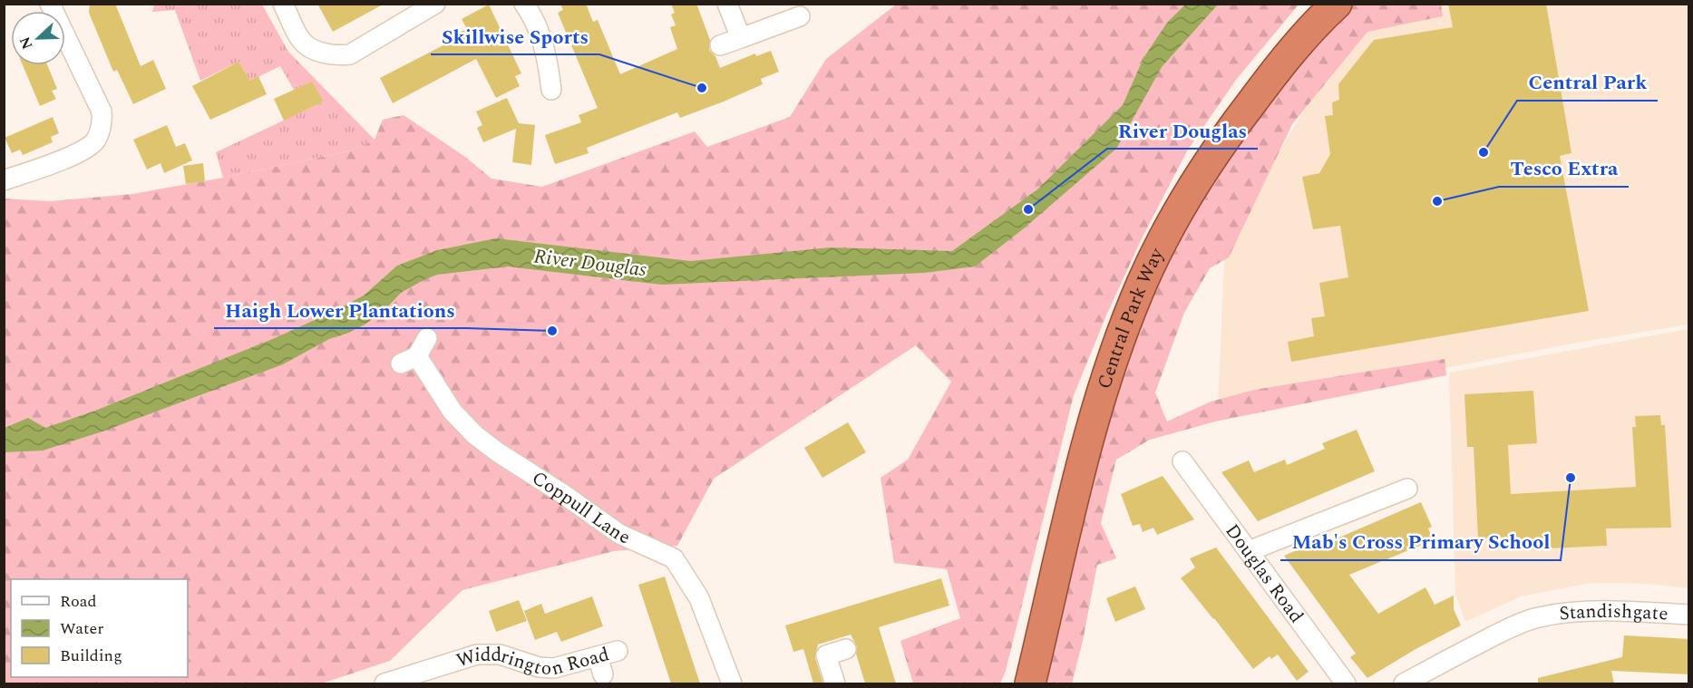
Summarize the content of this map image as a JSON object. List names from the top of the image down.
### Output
{
  "streets": {
    "highway": ["Central Park Way"],
    "street": [
      "Coppull Lane",
      "Douglas Road",
      "Standishgate",
      "Widdrington Road"
    ]
  },
  "water": ["River Douglas"],
  "places": [
    "Skillwise Sports",
    "Central Park",
    "Tesco Extra",
    "River Douglas",
    "Haigh Lower Plantations",
    "Mab's Cross Primary School"
  ],
  "legend": ["Road", "Water", "Building"],
  "north": "left"
}
